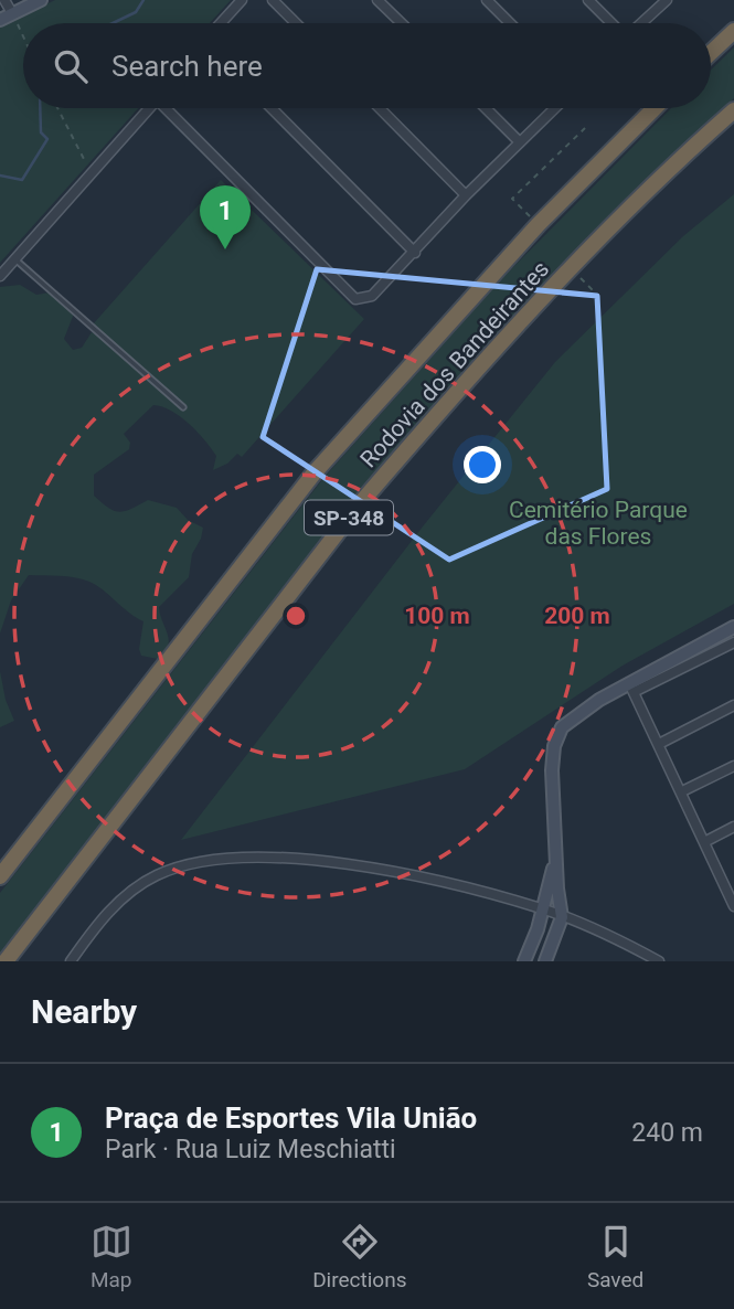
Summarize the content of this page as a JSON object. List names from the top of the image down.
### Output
{
  "streets": {
    "highway": ["Rodovia dos Bandeirantes", "SP-348"]
  },
  "parks": ["Cemitério Parque das Flores"],
  "page": {
    "search": "Search here",
    "pins": "1",
    "heading": "Nearby",
    "list": [
      {
        "mark": "1",
        "name": "Praça de Esportes Vila União",
        "note": "Park · Rua Luiz Meschiatti",
        "value": "240 m"
      }
    ],
    "nav": ["Map", "Directions", "Saved"]
  },
  "rings": ["100 m", "200 m"]
}
